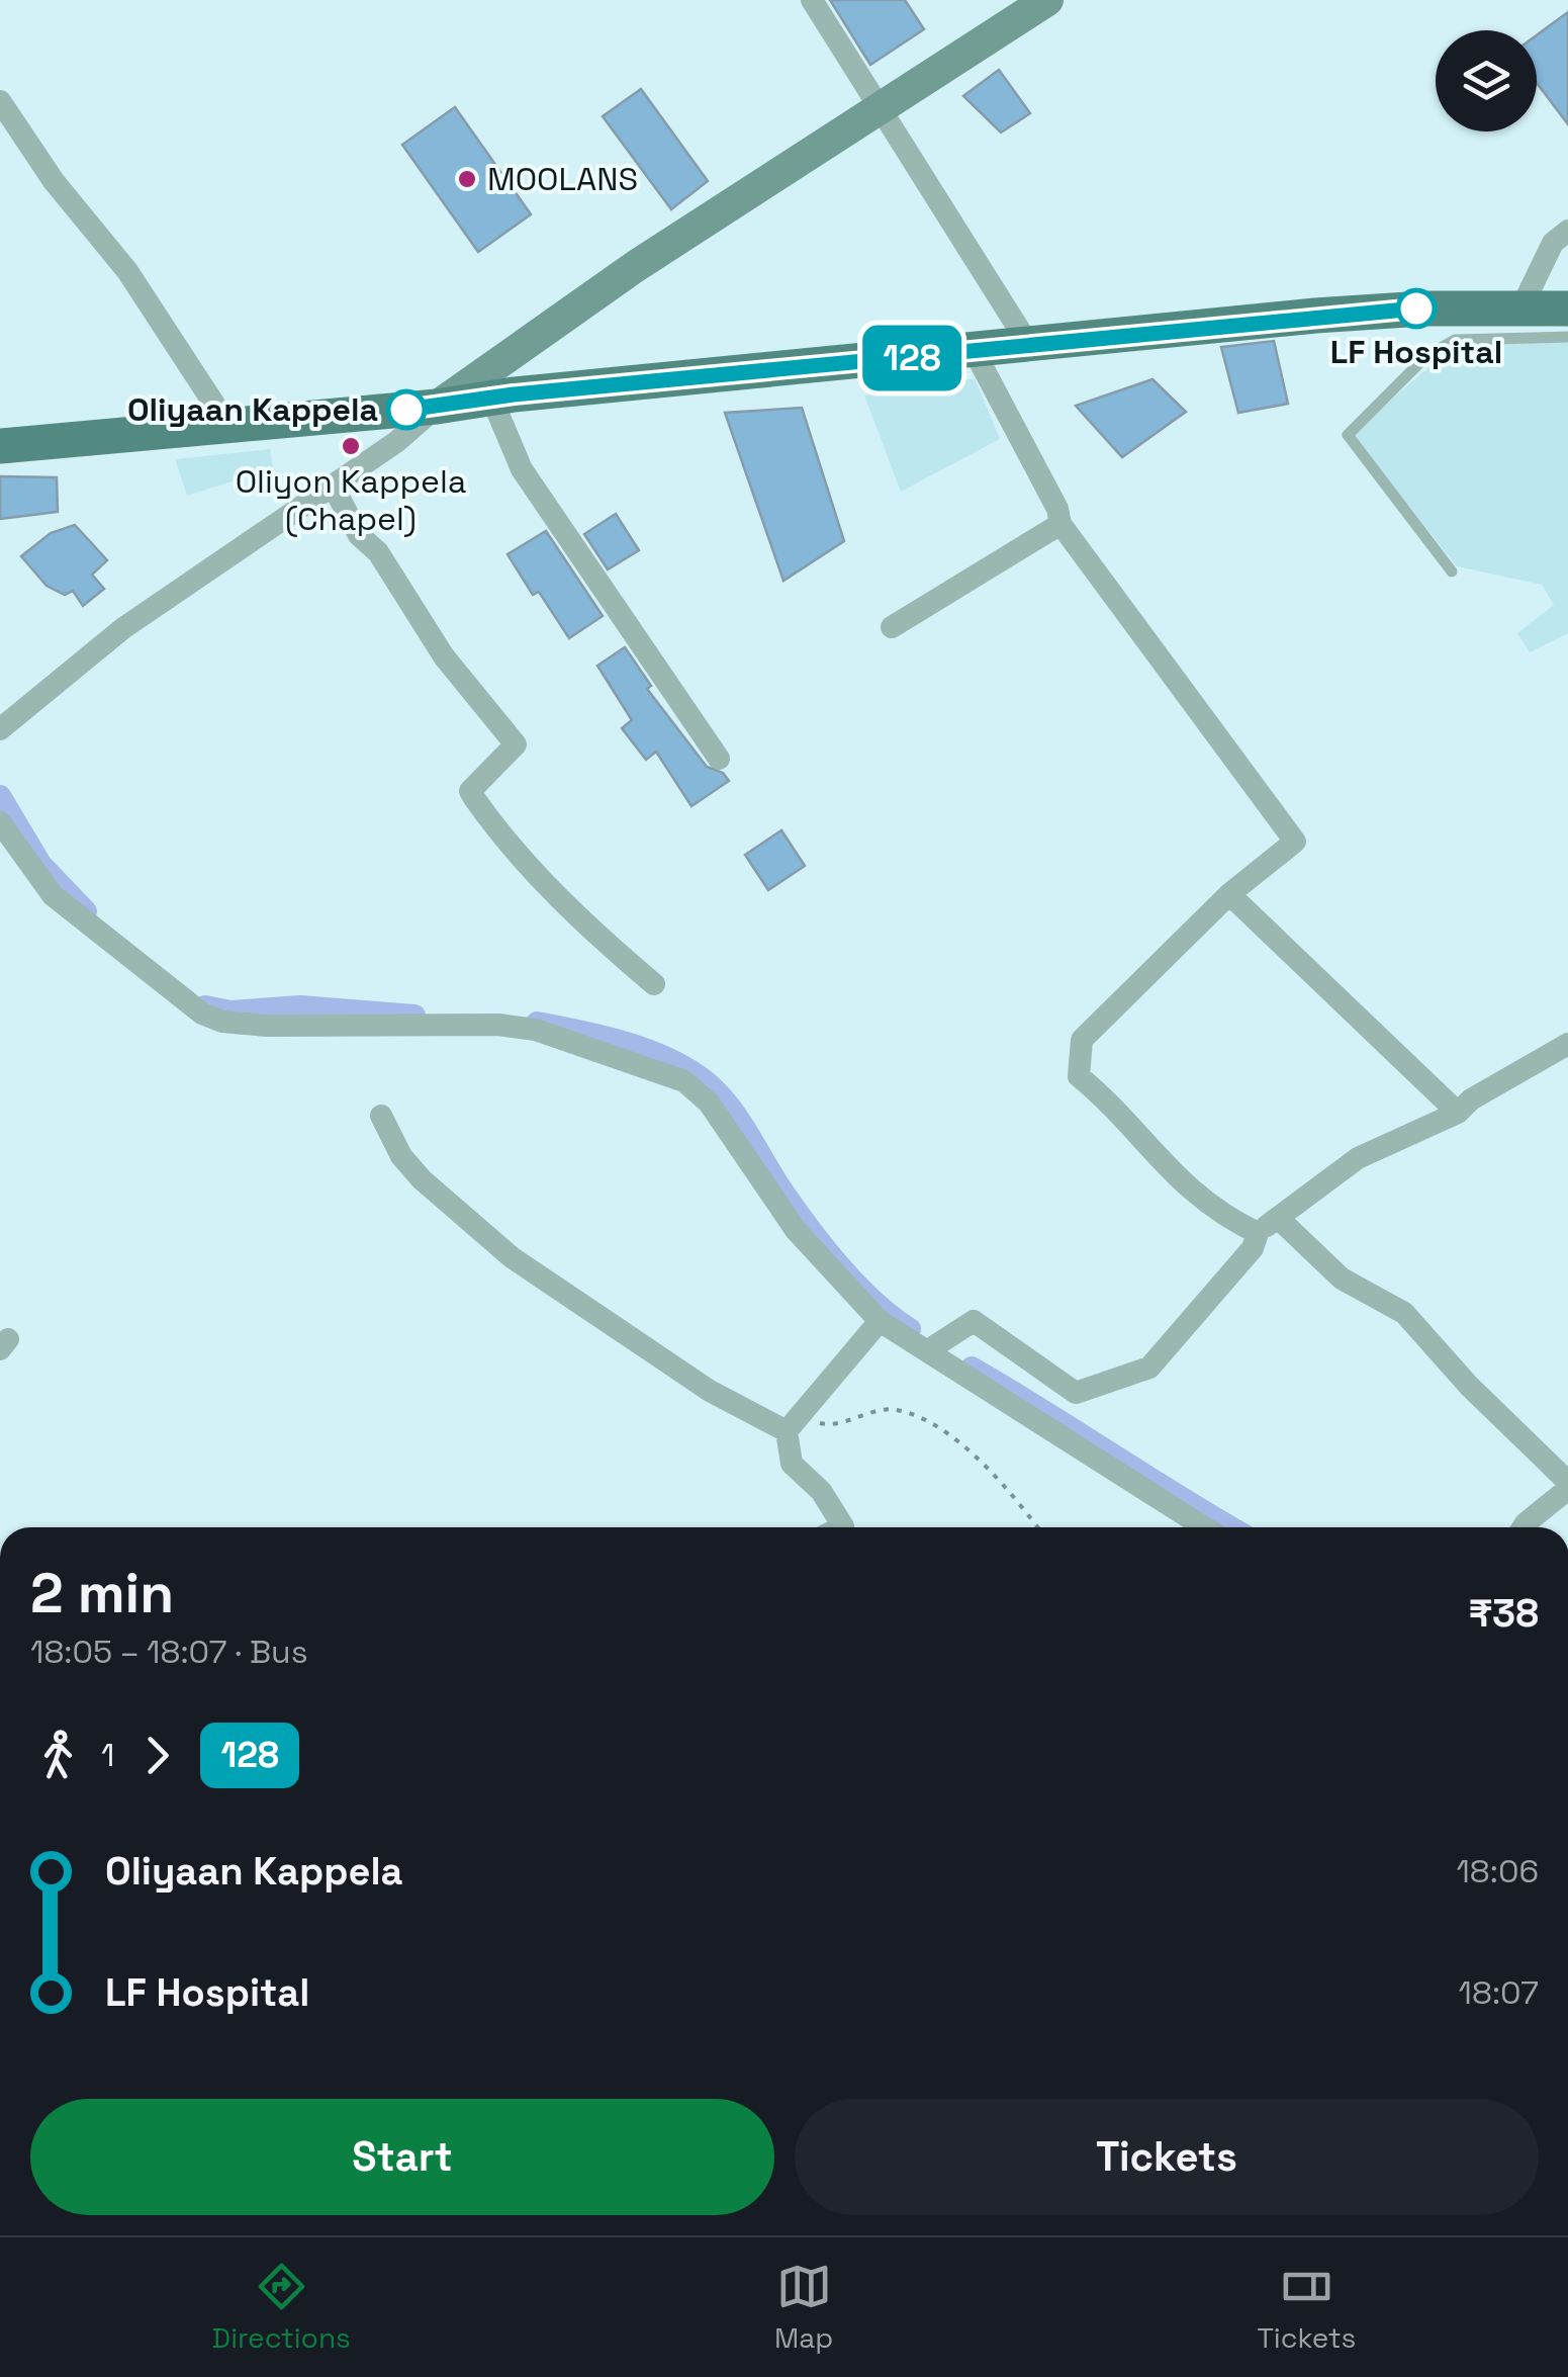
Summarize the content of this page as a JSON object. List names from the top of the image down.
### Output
{
  "places": [
    "MOOLANS",
    "LF Hospital",
    "Oliyaan Kappela",
    "Oliyon Kappela (Chapel)"
  ],
  "lines": ["bus line 128"],
  "page": {
    "on_map": "128",
    "heading": ["2 min", "18:05 – 18:07 · Bus", "₹38"],
    "legs": ["1", "128"],
    "list": [
      {
        "name": "Oliyaan Kappela",
        "value": "18:06"
      },
      {
        "name": "LF Hospital",
        "value": "18:07"
      }
    ],
    "buttons": ["Start", "Tickets"],
    "tabs": ["Directions", "Map", "Tickets"]
  }
}
